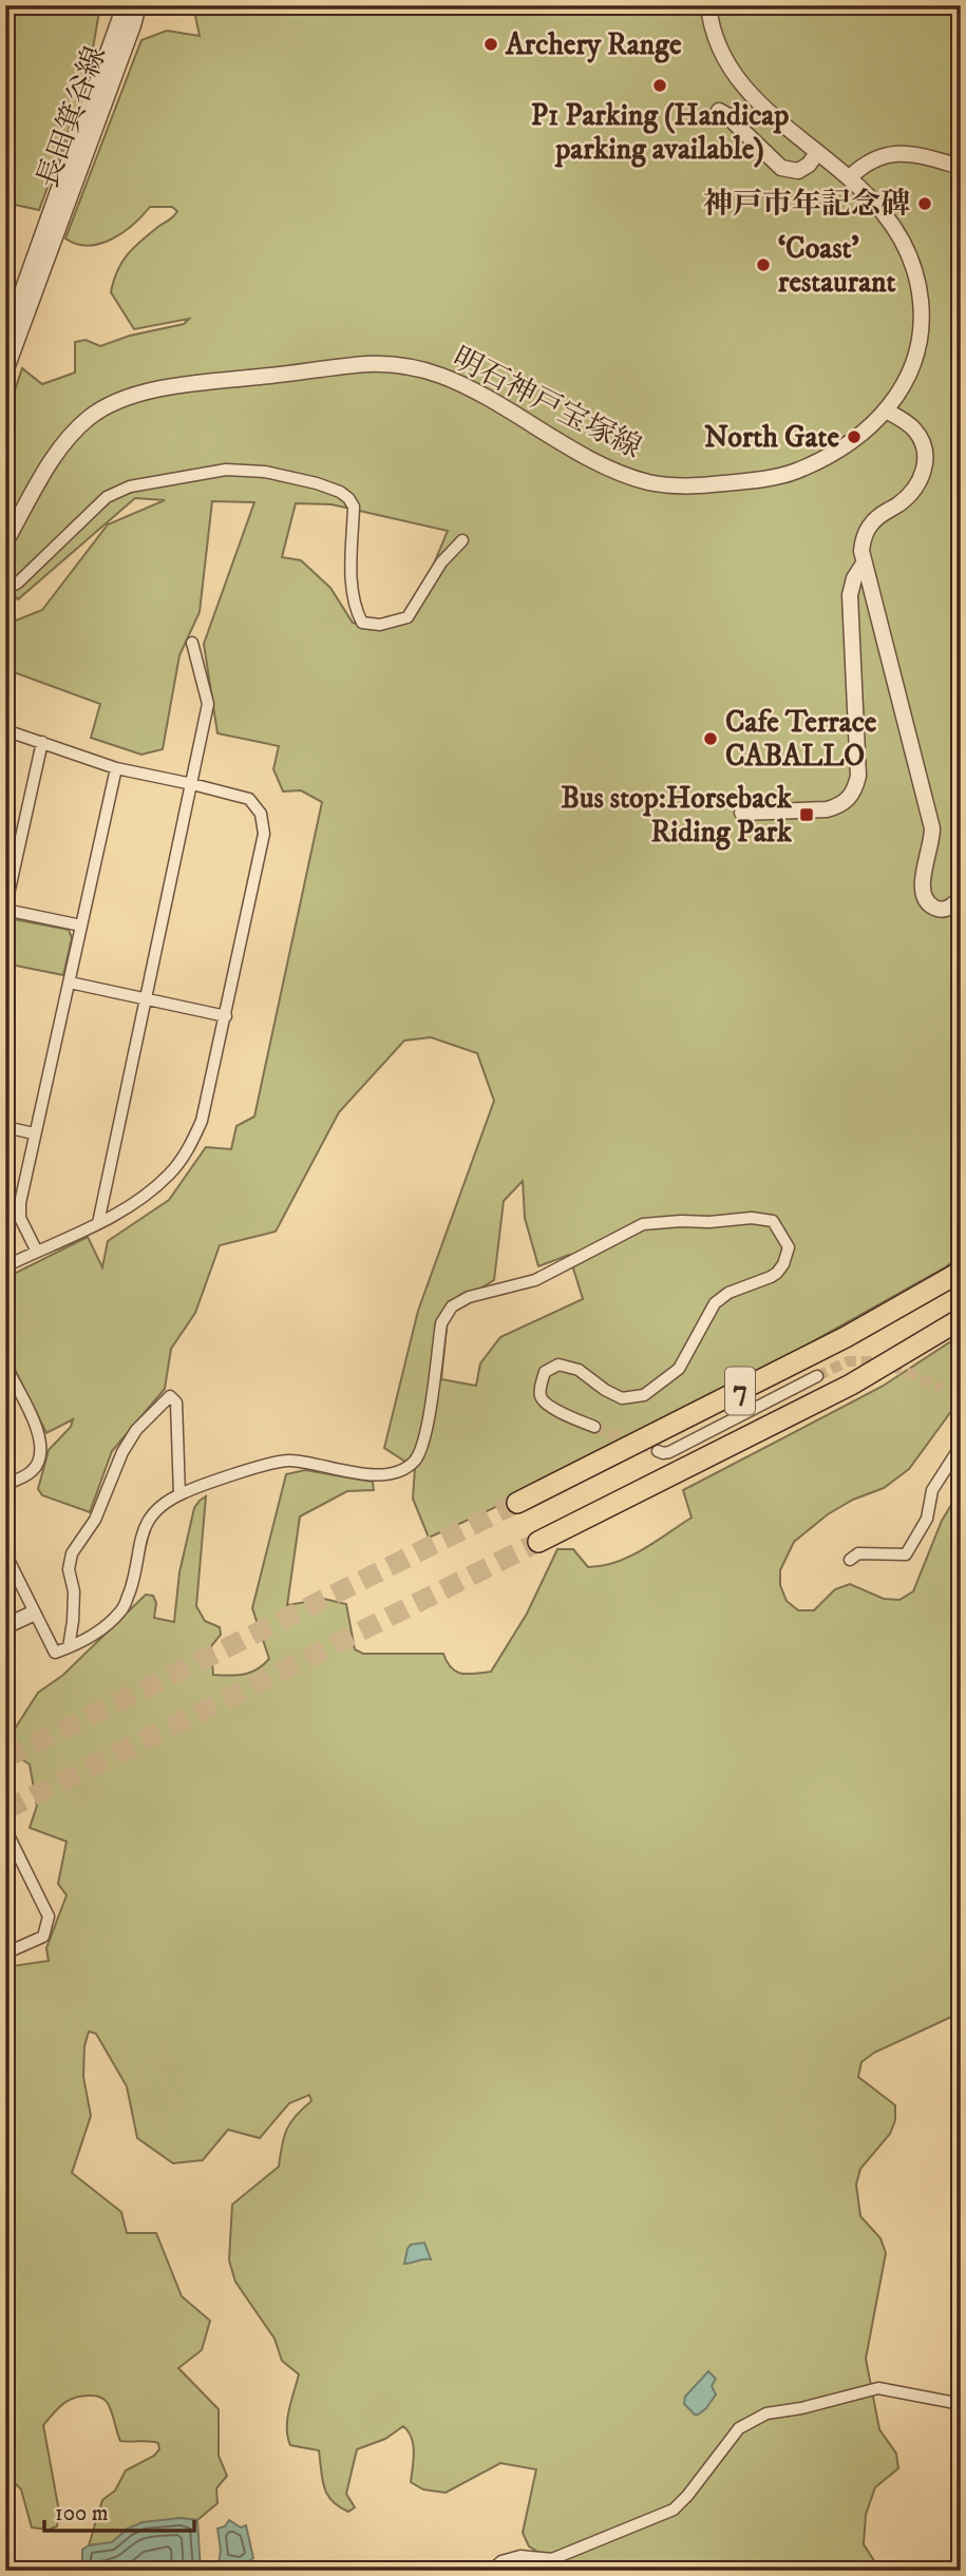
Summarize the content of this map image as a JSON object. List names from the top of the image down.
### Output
{
  "streets": {
    "highway": ["7"],
    "street": ["長田箕谷線", "明石神戸宝塚線"]
  },
  "places": {
    "other": [
      "Archery Range",
      "P1 Parking (Handicap parking available)",
      "神戸市年記念碑",
      "‘Coast’ restaurant",
      "North Gate",
      "Cafe Terrace CABALLO"
    ],
    "transit": ["Bus stop:Horseback Riding Park"]
  },
  "scale_bar": "100 m"
}
